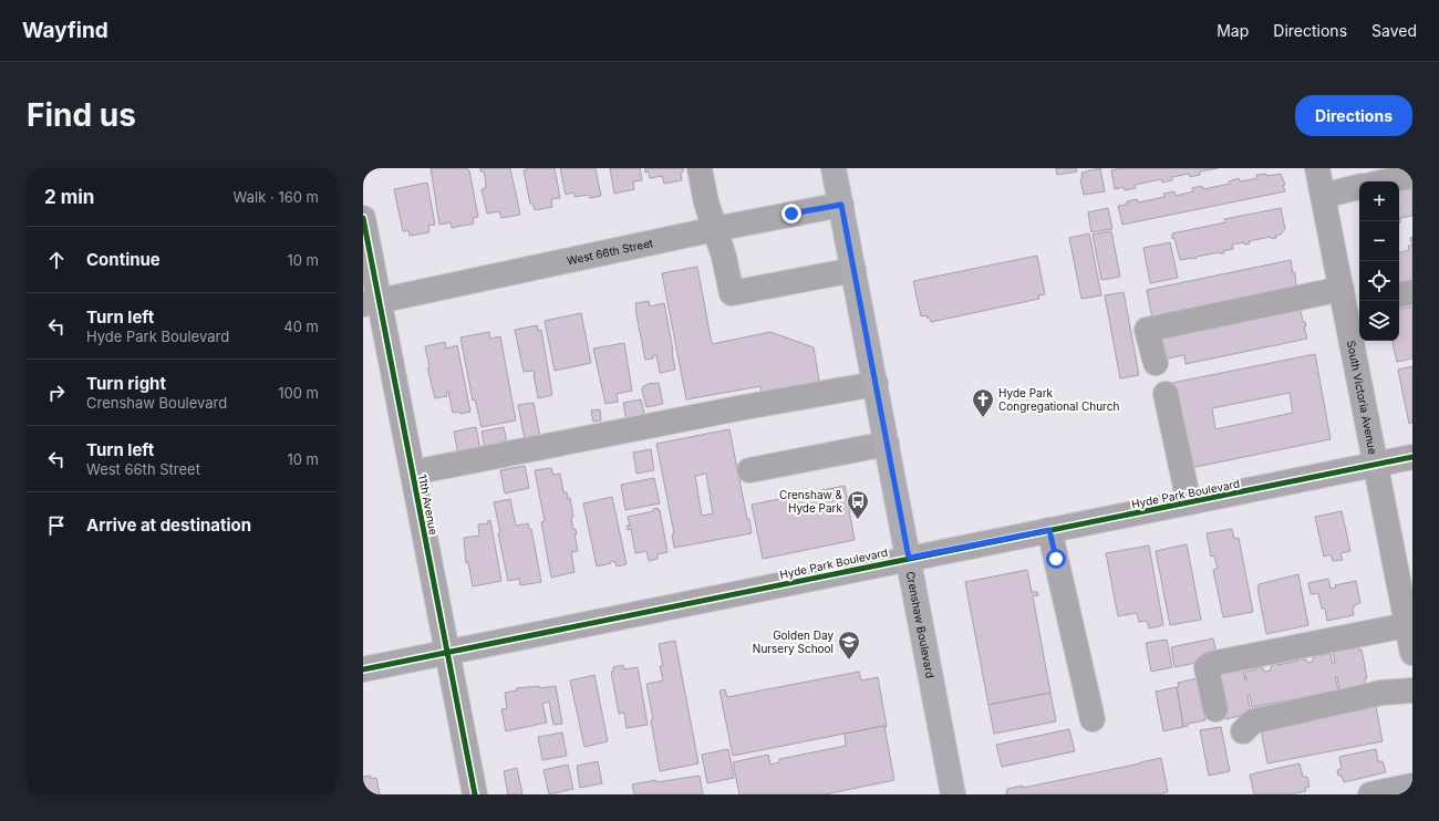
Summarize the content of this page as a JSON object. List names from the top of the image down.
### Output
{
  "streets": {
    "main road": ["Crenshaw Boulevard"],
    "street": [
      "West 66th Street",
      "South Victoria Avenue",
      "Hyde Park Boulevard",
      "11th Avenue"
    ]
  },
  "crossings": [
    ["West 66th Street", "11th Avenue"],
    ["West 66th Street", "Crenshaw Boulevard"],
    ["South Victoria Avenue", "Hyde Park Boulevard"],
    ["Hyde Park Boulevard", "11th Avenue"],
    ["Hyde Park Boulevard", "Crenshaw Boulevard"]
  ],
  "places": {
    "church": ["Hyde Park Congregational Church"],
    "bus stop": ["Crenshaw & Hyde Park"],
    "school or university": ["Golden Day Nursery School"]
  },
  "page": {
    "header": "Wayfind",
    "nav": ["Map", "Directions", "Saved"],
    "buttons": "Directions",
    "title": "Find us",
    "heading": ["2 min", "Walk · 160 m"],
    "map_buttons": ["+", "−"],
    "list": [
      ["Continue", "10 m"],
      ["Turn left", "Hyde Park Boulevard", "40 m"],
      ["Turn right", "Crenshaw Boulevard", "100 m"],
      ["Turn left", "West 66th Street", "10 m"],
      "Arrive at destination"
    ]
  }
}
